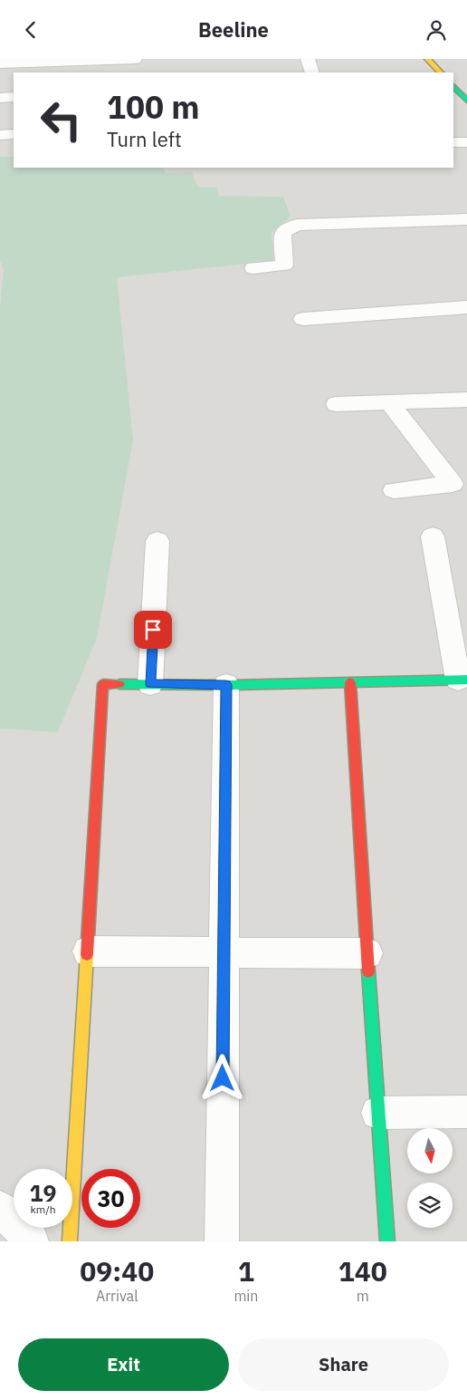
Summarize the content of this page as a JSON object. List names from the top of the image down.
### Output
{
  "north": "bottom",
  "page": {
    "header": "Beeline",
    "turn": ["100 m", "Turn left"],
    "speed": "19 km/h",
    "limit": "30",
    "eta": [
      "09:40",
      "Arrival",
      "1",
      "min",
      "140",
      "m"
    ],
    "buttons": ["Exit", "Share"]
  }
}
